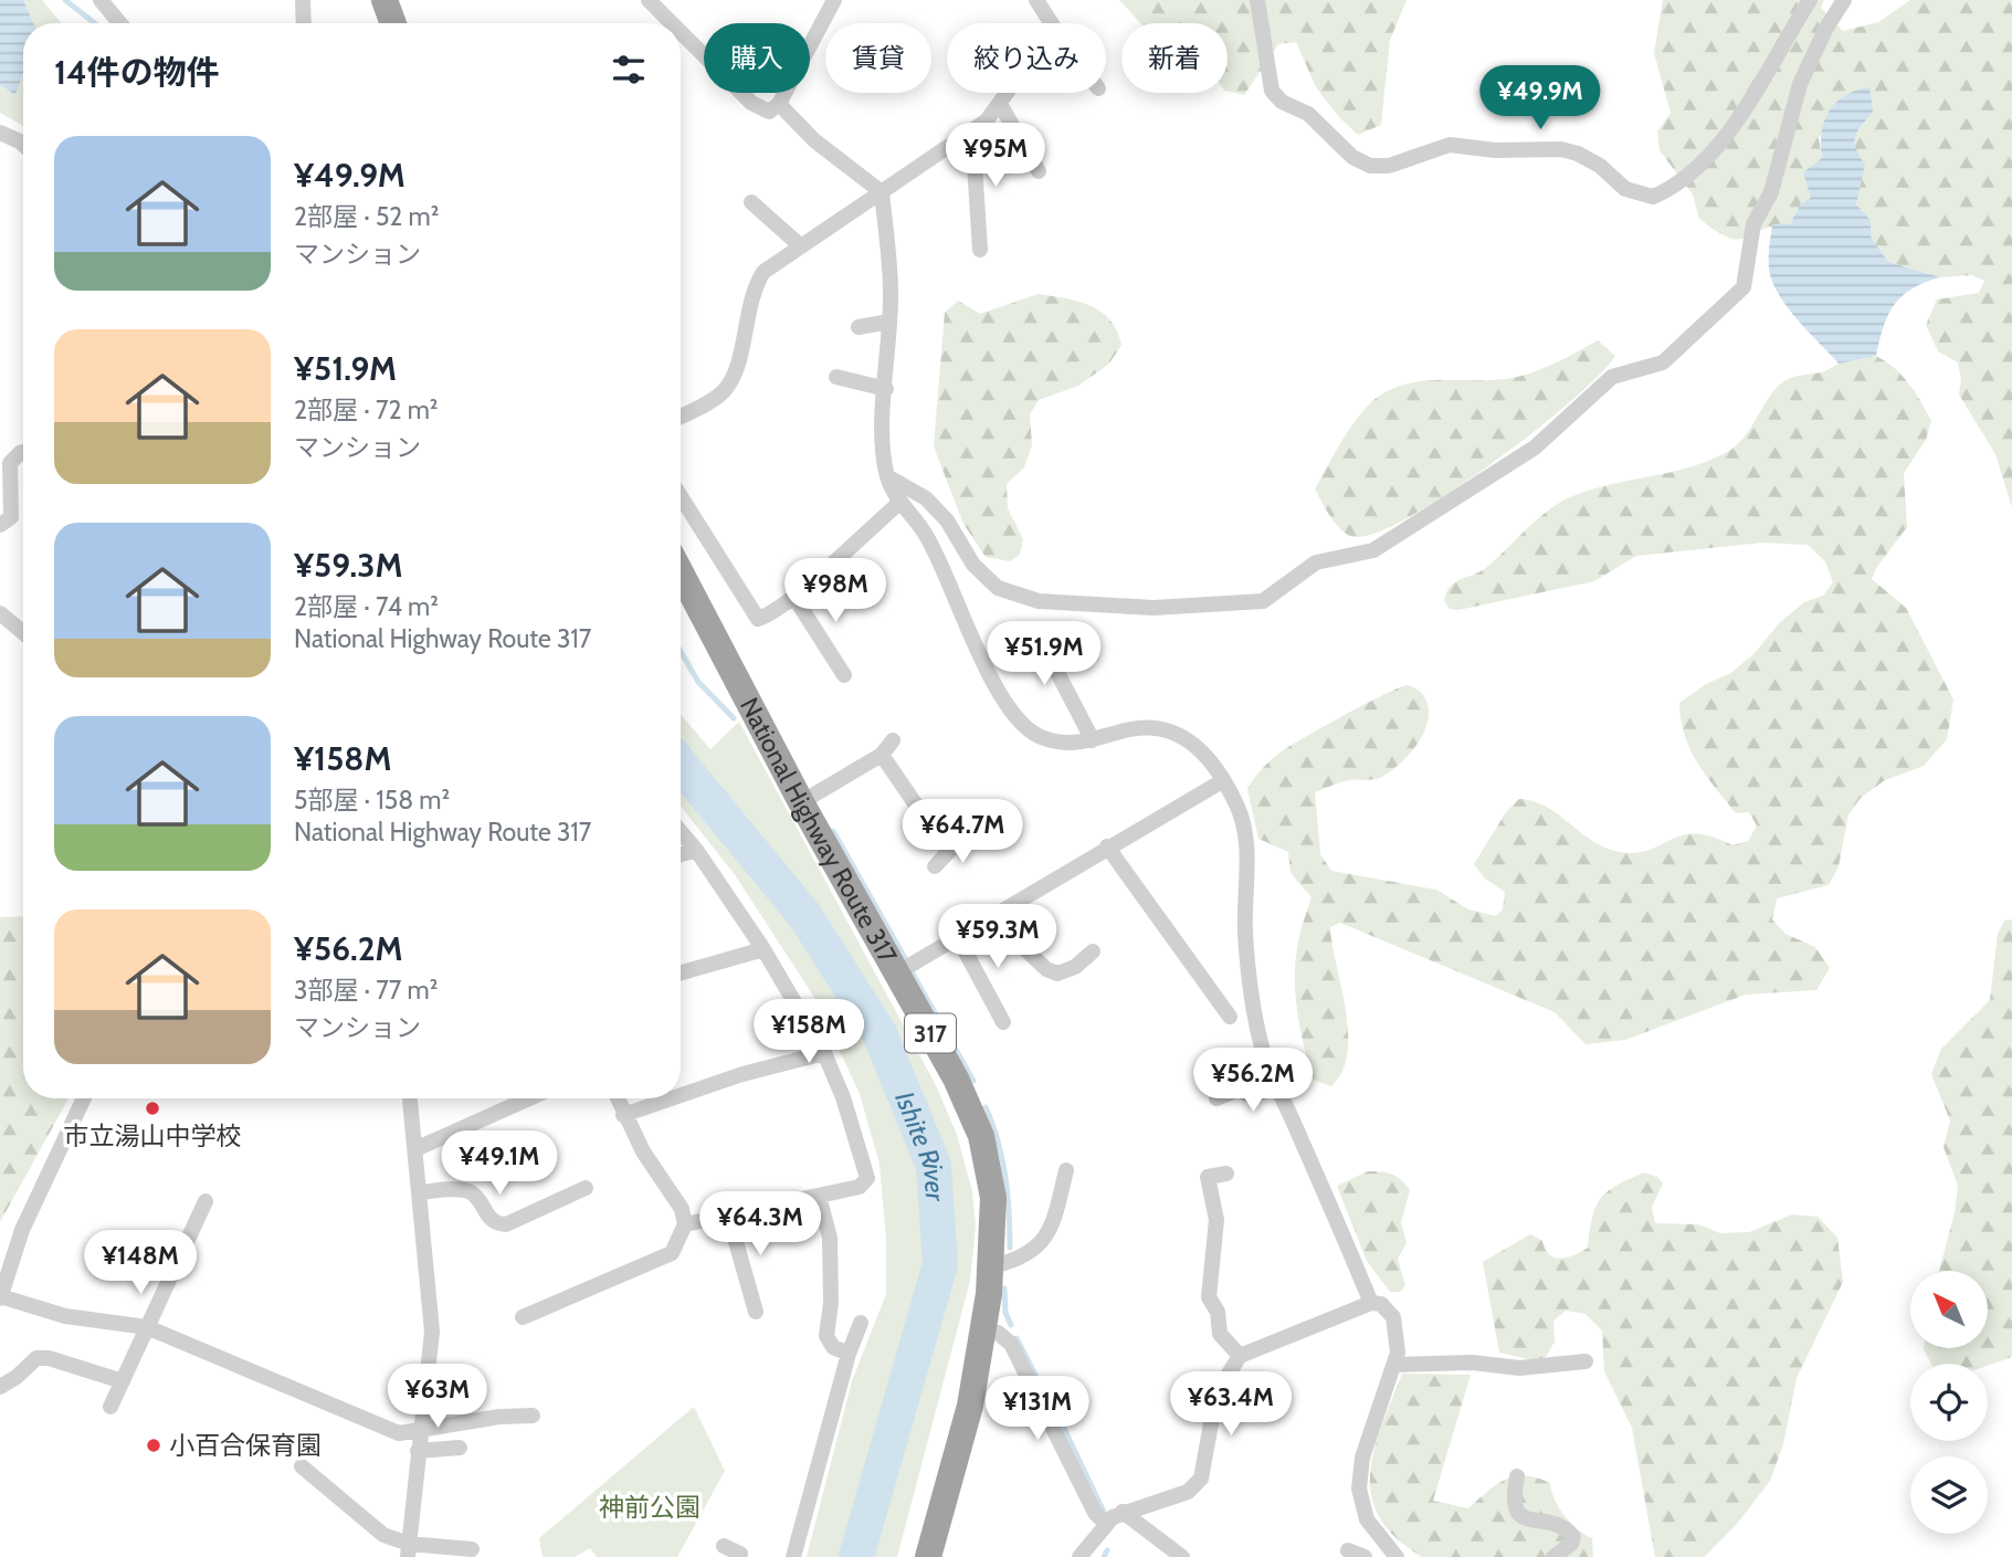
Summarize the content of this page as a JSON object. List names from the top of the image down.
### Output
{
  "streets": {
    "highway": ["National Highway Route 317", "317"]
  },
  "water": ["Ishite River"],
  "parks": ["神前公園"],
  "places": ["市立湯山中学校", "小百合保育園"],
  "north": "top left",
  "page": {
    "chip": [
      "購入",
      "賃貸",
      "絞り込み",
      "新着"
    ],
    "heading": "14件の物件",
    "price": [
      "¥49.9M",
      "¥95M",
      "¥98M",
      "¥51.9M",
      "¥64.7M",
      "¥59.3M",
      "¥158M",
      "¥56.2M",
      "¥49.1M",
      "¥64.3M",
      "¥148M",
      "¥63M",
      "¥63.4M",
      "¥131M"
    ],
    "list": [
      {
        "name": "¥49.9M",
        "note": "2部屋 · 52 m² · マンション"
      },
      {
        "name": "¥51.9M",
        "note": "2部屋 · 72 m² · マンション"
      },
      {
        "name": "¥59.3M",
        "note": "2部屋 · 74 m² · National Highway Route 317"
      },
      {
        "name": "¥158M",
        "note": "5部屋 · 158 m² · National Highway Route 317"
      },
      {
        "name": "¥56.2M",
        "note": "3部屋 · 77 m² · マンション"
      }
    ]
  }
}
